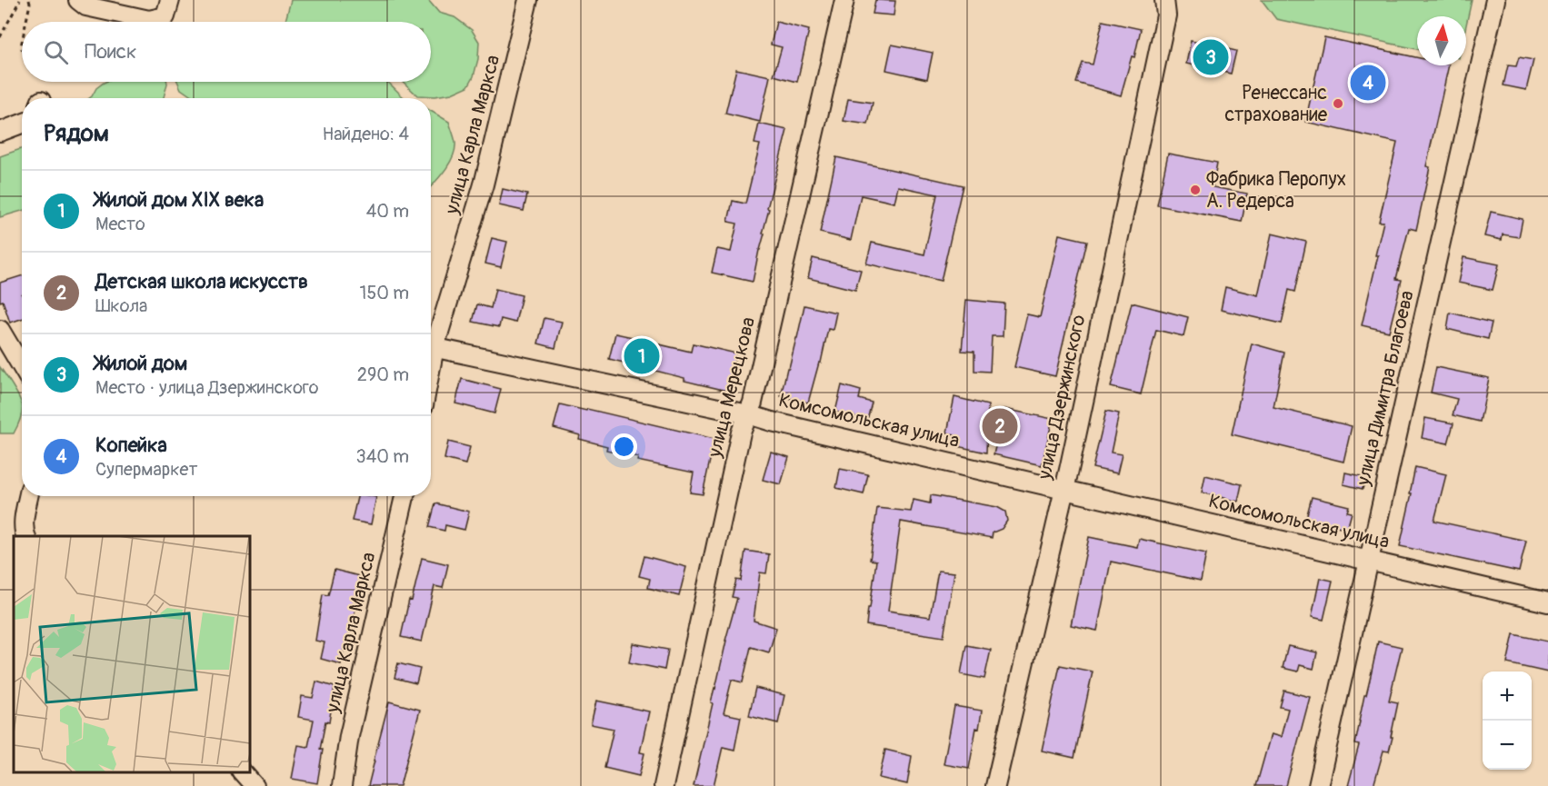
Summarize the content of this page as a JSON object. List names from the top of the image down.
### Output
{
  "streets": {
    "street": [
      "улица Карла Маркса",
      "улица Мерецкова",
      "улица Димитра Благоева",
      "улица Дзержинского",
      "Комсомольская улица"
    ]
  },
  "crossings": [
    ["улица Мерецкова", "Комсомольская улица"],
    ["улица Димитра Благоева", "Комсомольская улица"],
    ["улица Дзержинского", "Комсомольская улица"]
  ],
  "places": ["Ренессанс страхование", "Фабрика Перопух А. Редерса"],
  "north": "top",
  "page": {
    "search": "Поиск",
    "pins": [
      "3",
      "4",
      "1",
      "2"
    ],
    "heading": ["Рядом", "Найдено: 4"],
    "list": [
      {
        "mark": "1",
        "name": "Жилой дом XIX века",
        "note": "Место",
        "value": "40 m"
      },
      {
        "mark": "2",
        "name": "Детская школа искусств",
        "note": "Школа",
        "value": "150 m"
      },
      {
        "mark": "3",
        "name": "Жилой дом",
        "note": "Место · улица Дзержинского",
        "value": "290 m"
      },
      {
        "mark": "4",
        "name": "Копейка",
        "note": "Супермаркет",
        "value": "340 m"
      }
    ],
    "map_buttons": ["+", "−"]
  }
}
